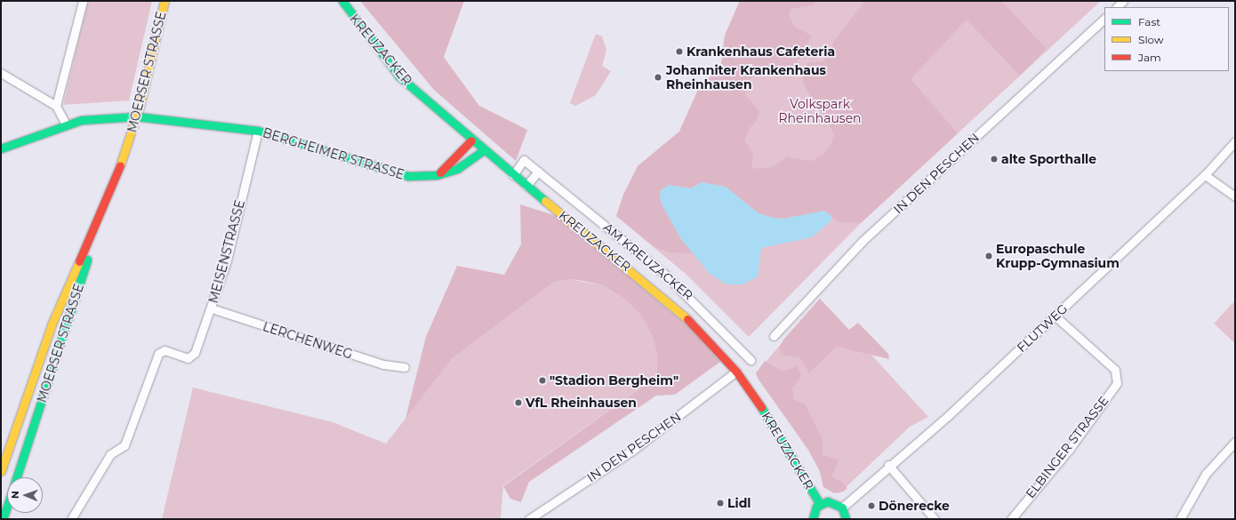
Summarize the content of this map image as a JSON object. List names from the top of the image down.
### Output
{
  "streets": {
    "street": [
      "KREUZACKER",
      "MOERSER STRASSE",
      "BERGHEIMER STRASSE",
      "IN DEN PESCHEN",
      "MEISENSTRASSE",
      "AM KREUZACKER",
      "FLUTWEG",
      "LERCHENWEG",
      "ELBINGER STRASSE"
    ]
  },
  "crossings": [
    ["KREUZACKER", "BERGHEIMER STRASSE"],
    ["KREUZACKER", "IN DEN PESCHEN"],
    ["KREUZACKER", "AM KREUZACKER"],
    ["KREUZACKER", "FLUTWEG"],
    ["MOERSER STRASSE", "BERGHEIMER STRASSE"],
    ["BERGHEIMER STRASSE", "MEISENSTRASSE"],
    ["MEISENSTRASSE", "LERCHENWEG"],
    ["FLUTWEG", "ELBINGER STRASSE"]
  ],
  "parks": ["Volkspark Rheinhausen"],
  "places": [
    "Krankenhaus Cafeteria",
    "Johanniter Krankenhaus Rheinhausen",
    "alte Sporthalle",
    "Europaschule Krupp-Gymnasium",
    "\"Stadion Bergheim\"",
    "VfL Rheinhausen",
    "Lidl",
    "Dönerecke"
  ],
  "legend": ["Fast", "Slow", "Jam"],
  "north": "left"
}
